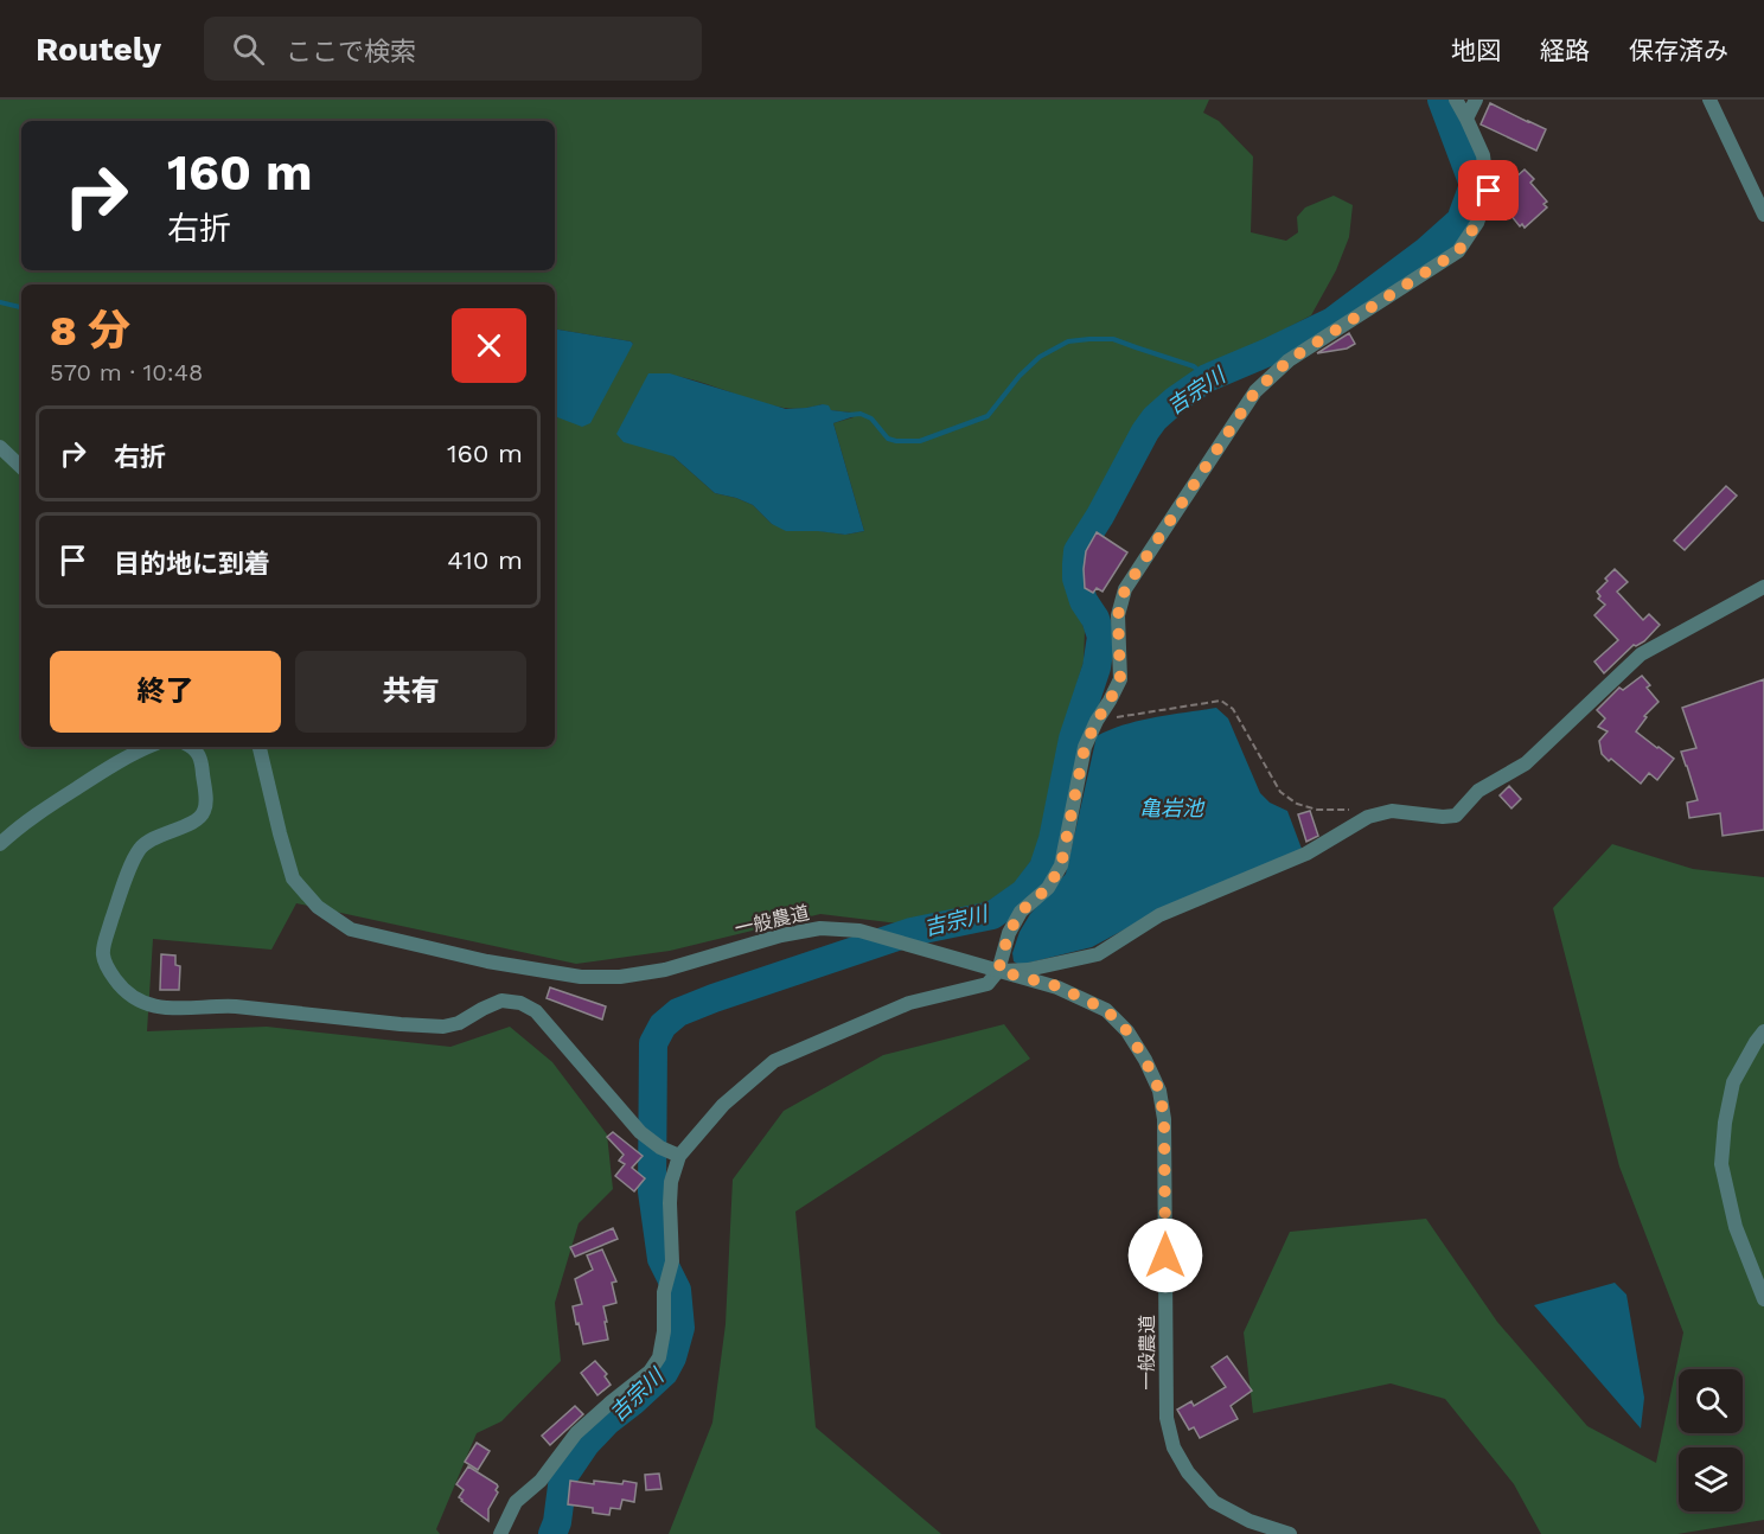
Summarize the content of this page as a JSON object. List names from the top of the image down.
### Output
{
  "streets": {
    "street": ["一般農道"]
  },
  "water": ["吉宗川", "亀岩池"],
  "page": {
    "header": "Routely",
    "search": "ここで検索",
    "nav": ["地図", "経路", "保存済み"],
    "turn": ["160 m", "右折"],
    "heading": ["8 分", "570 m · 10:48"],
    "list": [
      {
        "name": "右折",
        "value": "160 m"
      },
      {
        "name": "目的地に到着",
        "value": "410 m"
      }
    ],
    "buttons": ["終了", "共有"]
  }
}
